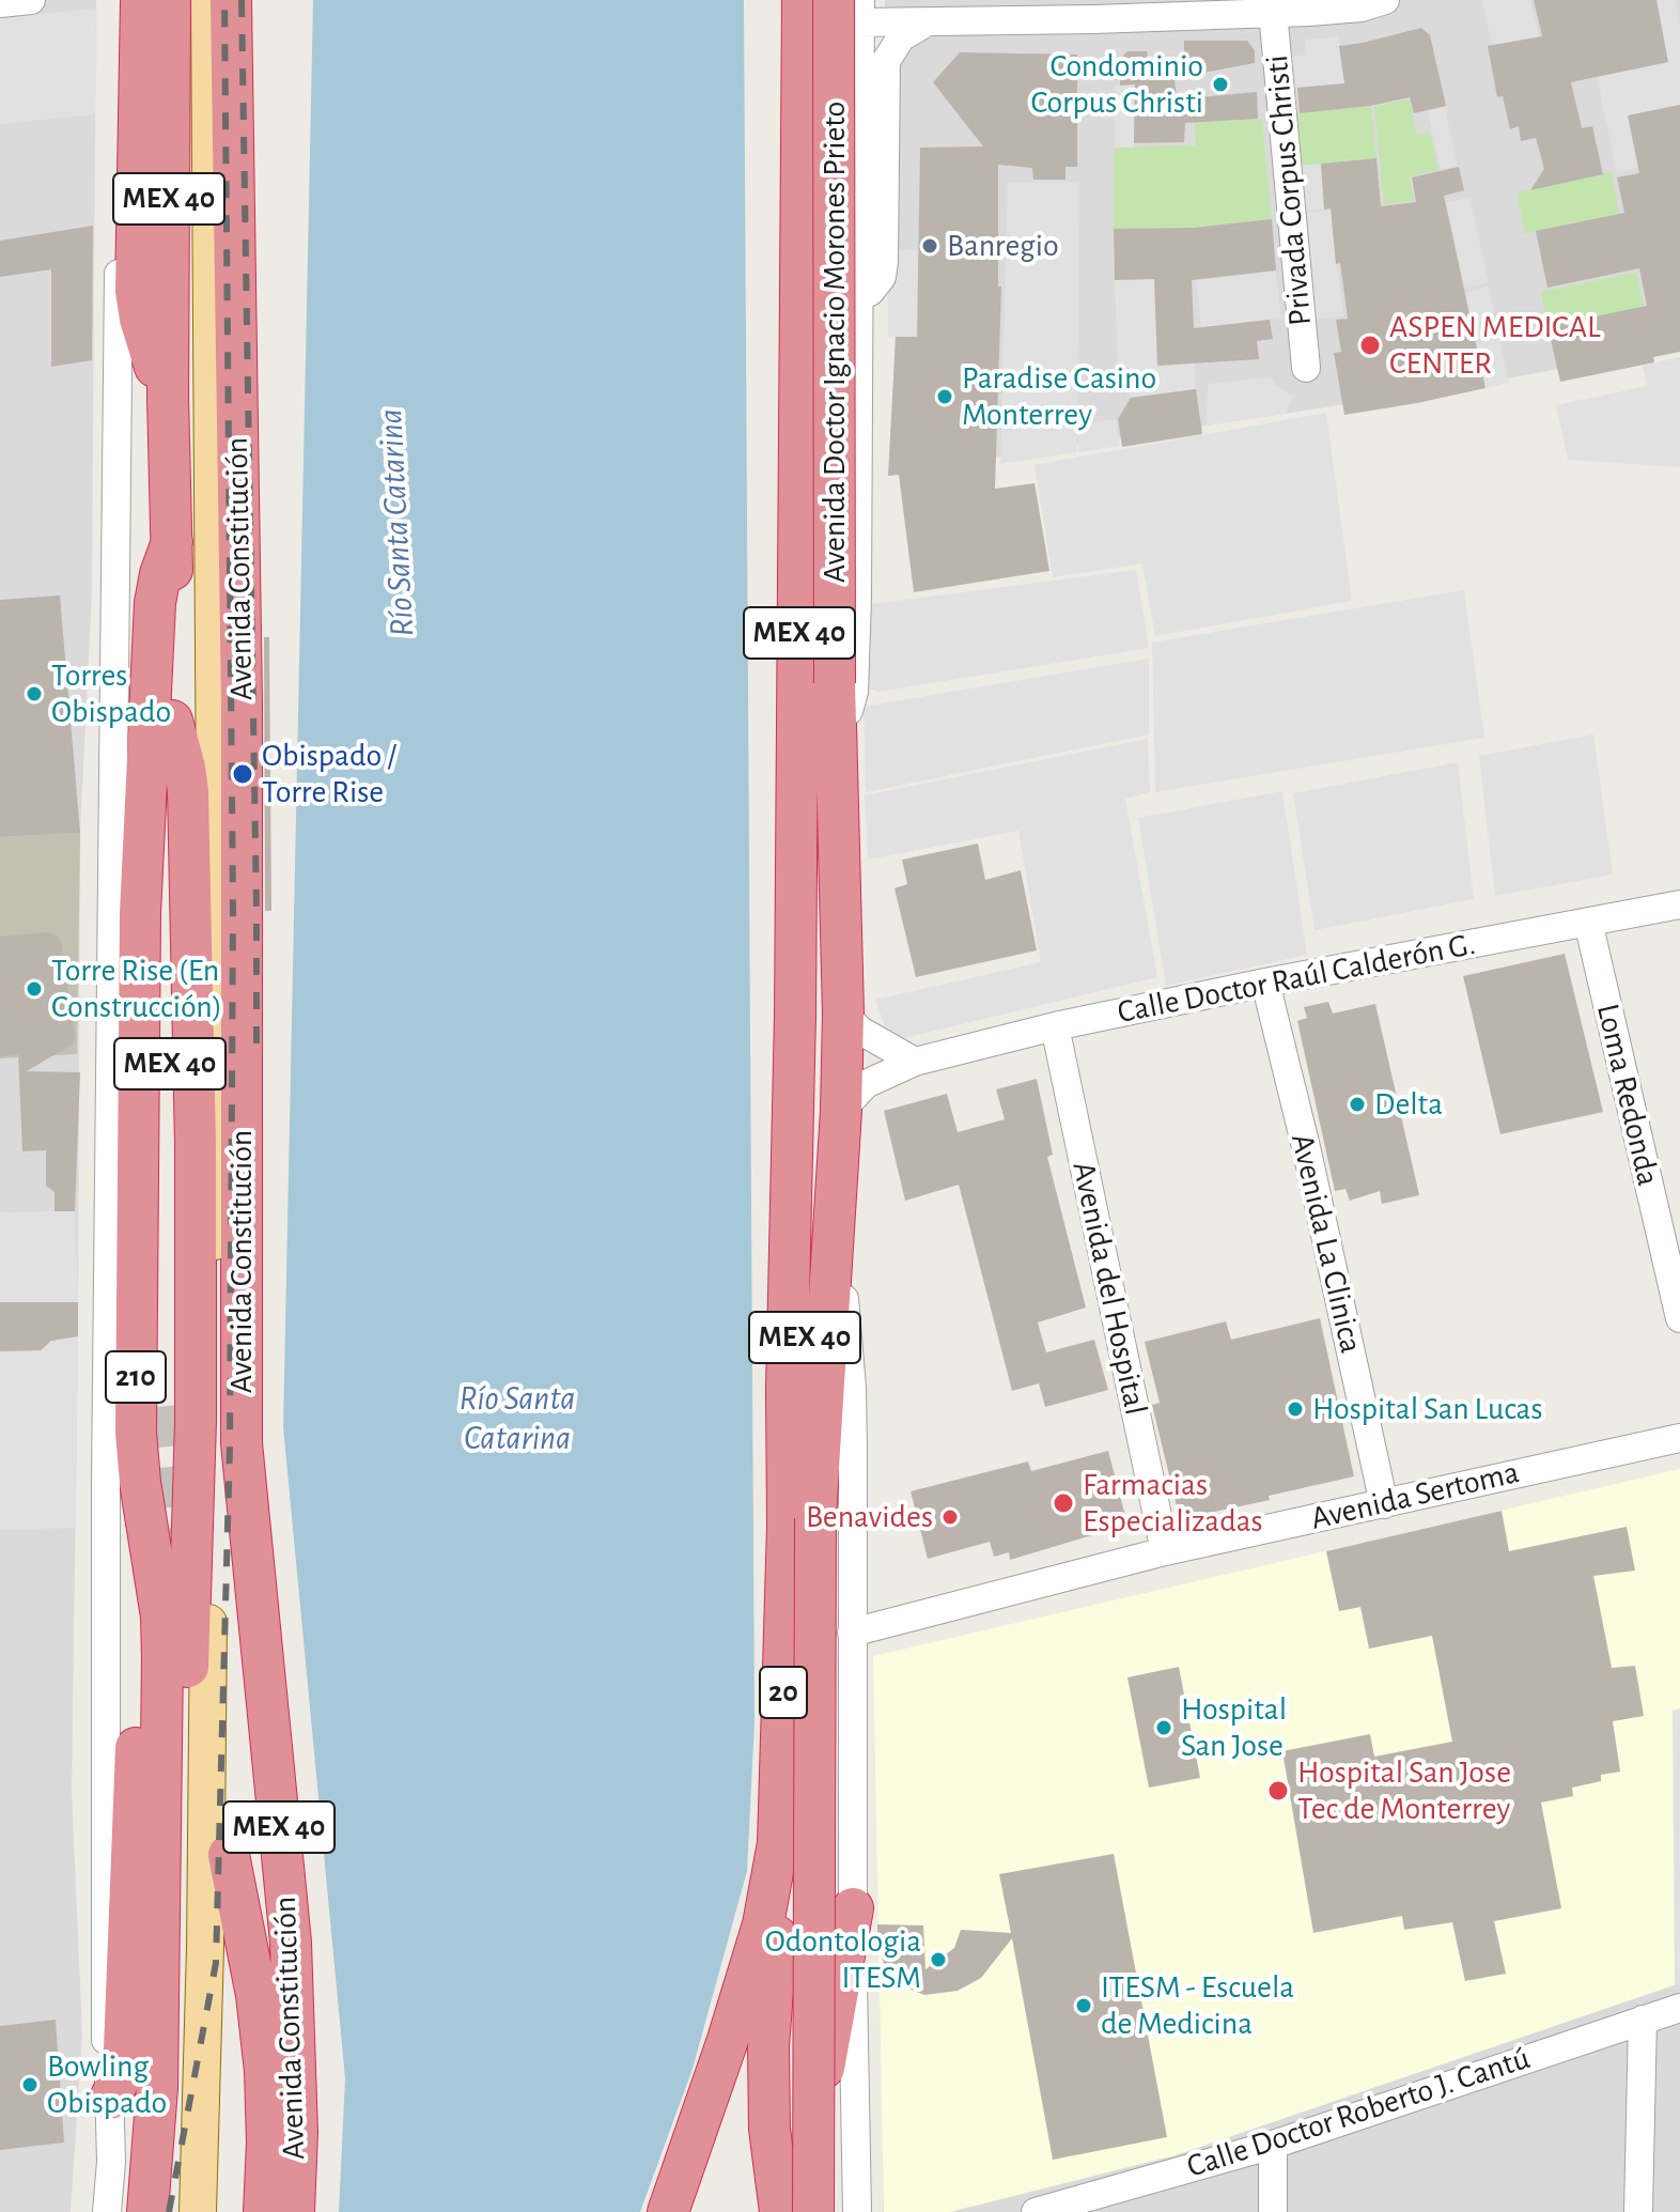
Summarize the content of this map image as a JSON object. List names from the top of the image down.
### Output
{
  "streets": {
    "highway": [
      "MEX 40",
      "Avenida Doctor Ignacio Morones Prieto",
      "Avenida Constitución",
      "210",
      "20"
    ],
    "street": [
      "Privada Corpus Christi",
      "Calle Doctor Raúl Calderón G.",
      "Loma Redonda",
      "Avenida La Clinica",
      "Avenida del Hospital",
      "Avenida Sertoma",
      "Calle Doctor Roberto J. Cantú"
    ]
  },
  "crossings": [
    ["MEX 40", "Avenida Doctor Ignacio Morones Prieto"],
    ["Avenida Doctor Ignacio Morones Prieto", "Calle Doctor Raúl Calderón G."],
    ["Avenida Doctor Ignacio Morones Prieto", "20"],
    ["Avenida Constitución", "210"],
    ["Calle Doctor Raúl Calderón G.", "Loma Redonda"],
    ["Calle Doctor Raúl Calderón G.", "Avenida La Clinica"],
    ["Calle Doctor Raúl Calderón G.", "Avenida del Hospital"],
    ["Avenida La Clinica", "Avenida Sertoma"],
    ["Avenida del Hospital", "Avenida Sertoma"],
    ["Avenida Sertoma", "20"]
  ],
  "water": ["Río Santa Catarina"],
  "places": [
    "Condominio Corpus Christi",
    "Banregio",
    "ASPEN MEDICAL CENTER",
    "Paradise Casino Monterrey",
    "Torres Obispado",
    "Obispado / Torre Rise",
    "Torre Rise (En Construcción)",
    "Delta",
    "Hospital San Lucas",
    "Farmacias Especializadas",
    "Benavides",
    "Hospital San Jose",
    "Hospital San Jose Tec de Monterrey",
    "Odontologia ITESM",
    "ITESM - Escuela de Medicina",
    "Bowling Obispado"
  ]
}
